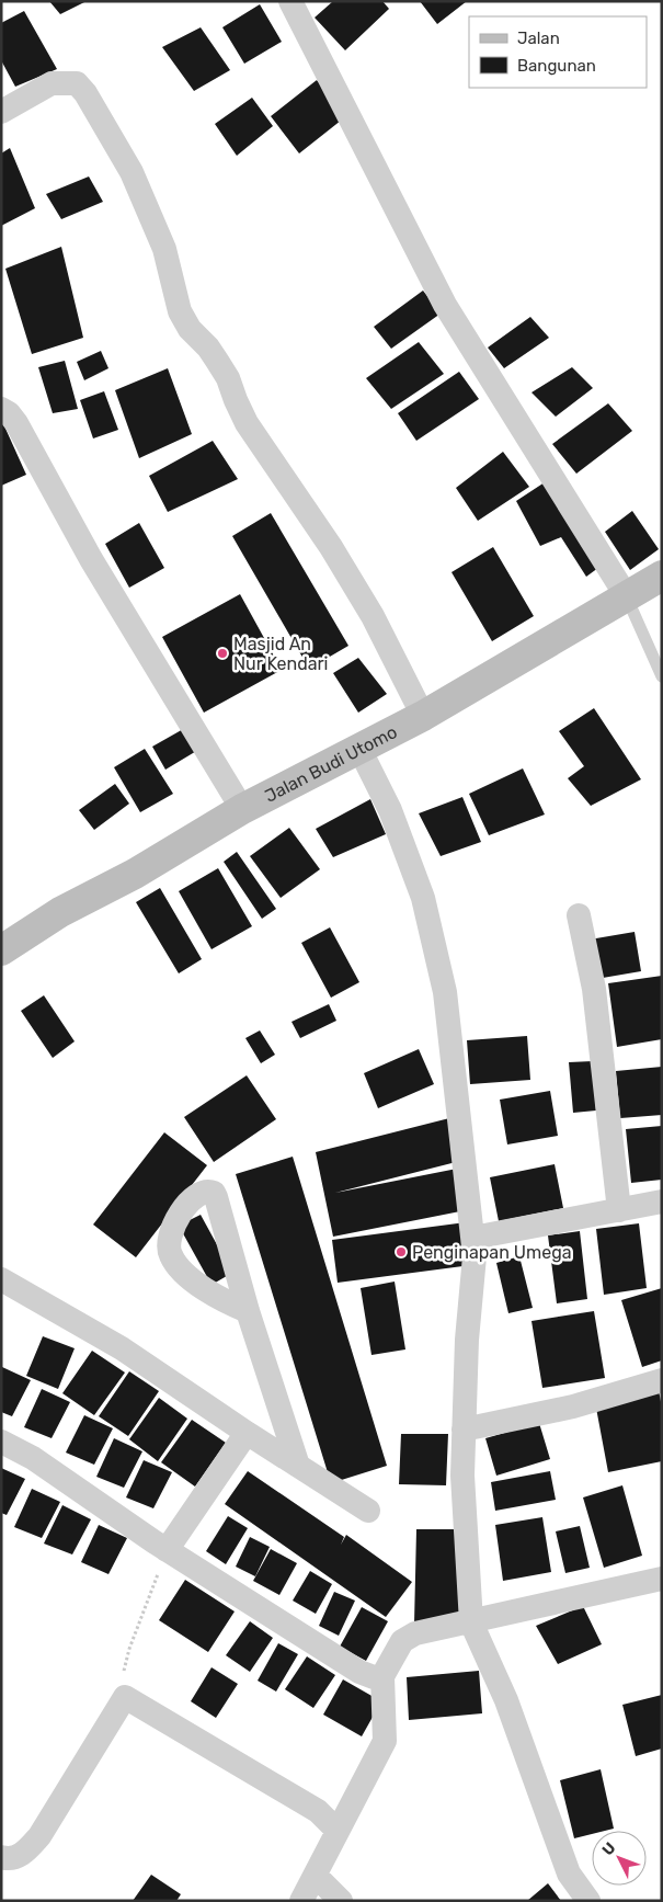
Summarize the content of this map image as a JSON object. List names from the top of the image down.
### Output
{
  "streets": {
    "main road": ["Jalan Budi Utomo"]
  },
  "places": ["Masjid An Nur Kendari", "Penginapan Umega"],
  "legend": ["Jalan", "Bangunan"],
  "north": "top left"
}
